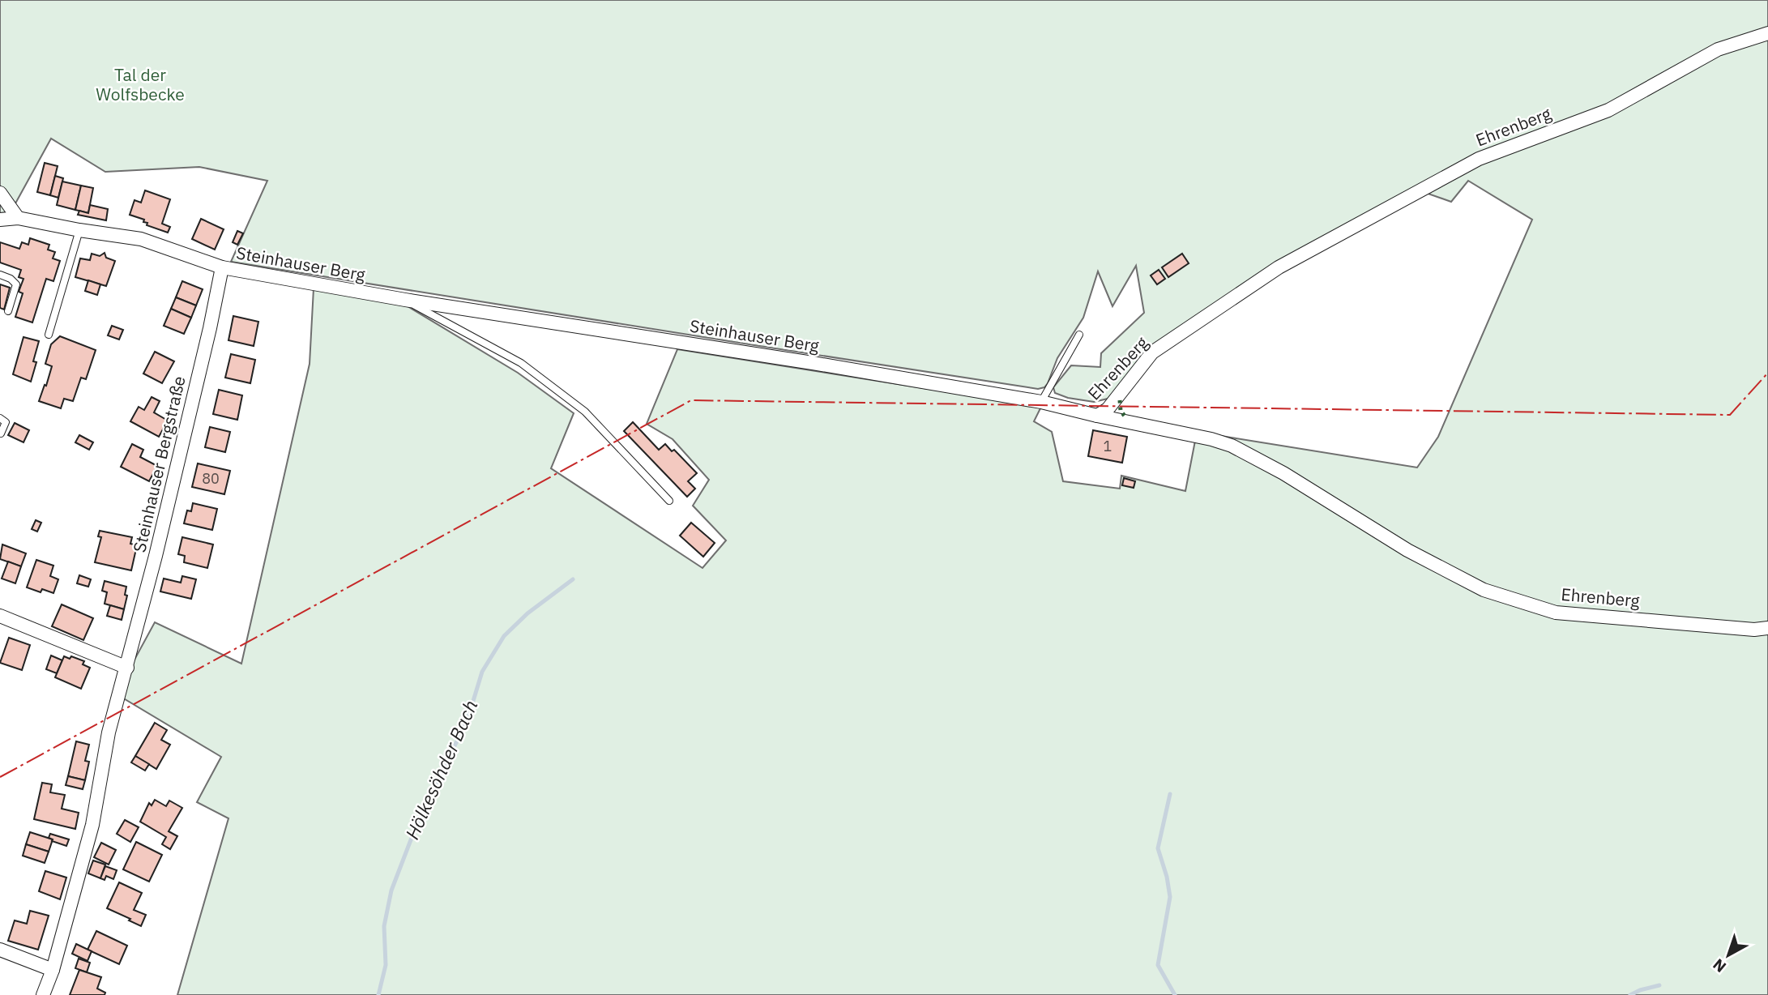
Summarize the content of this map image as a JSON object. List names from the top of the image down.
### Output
{
  "streets": {
    "street": ["Ehrenberg", "Steinhauser Berg", "Steinhauser Bergstraße"]
  },
  "crossings": [
    ["Ehrenberg", "Steinhauser Berg"],
    ["Steinhauser Berg", "Steinhauser Bergstraße"]
  ],
  "water": ["Hölkesöhder Bach"],
  "parks": ["Tal der Wolfsbecke"],
  "house_numbers": ["1", "80"],
  "north": "bottom left"
}
